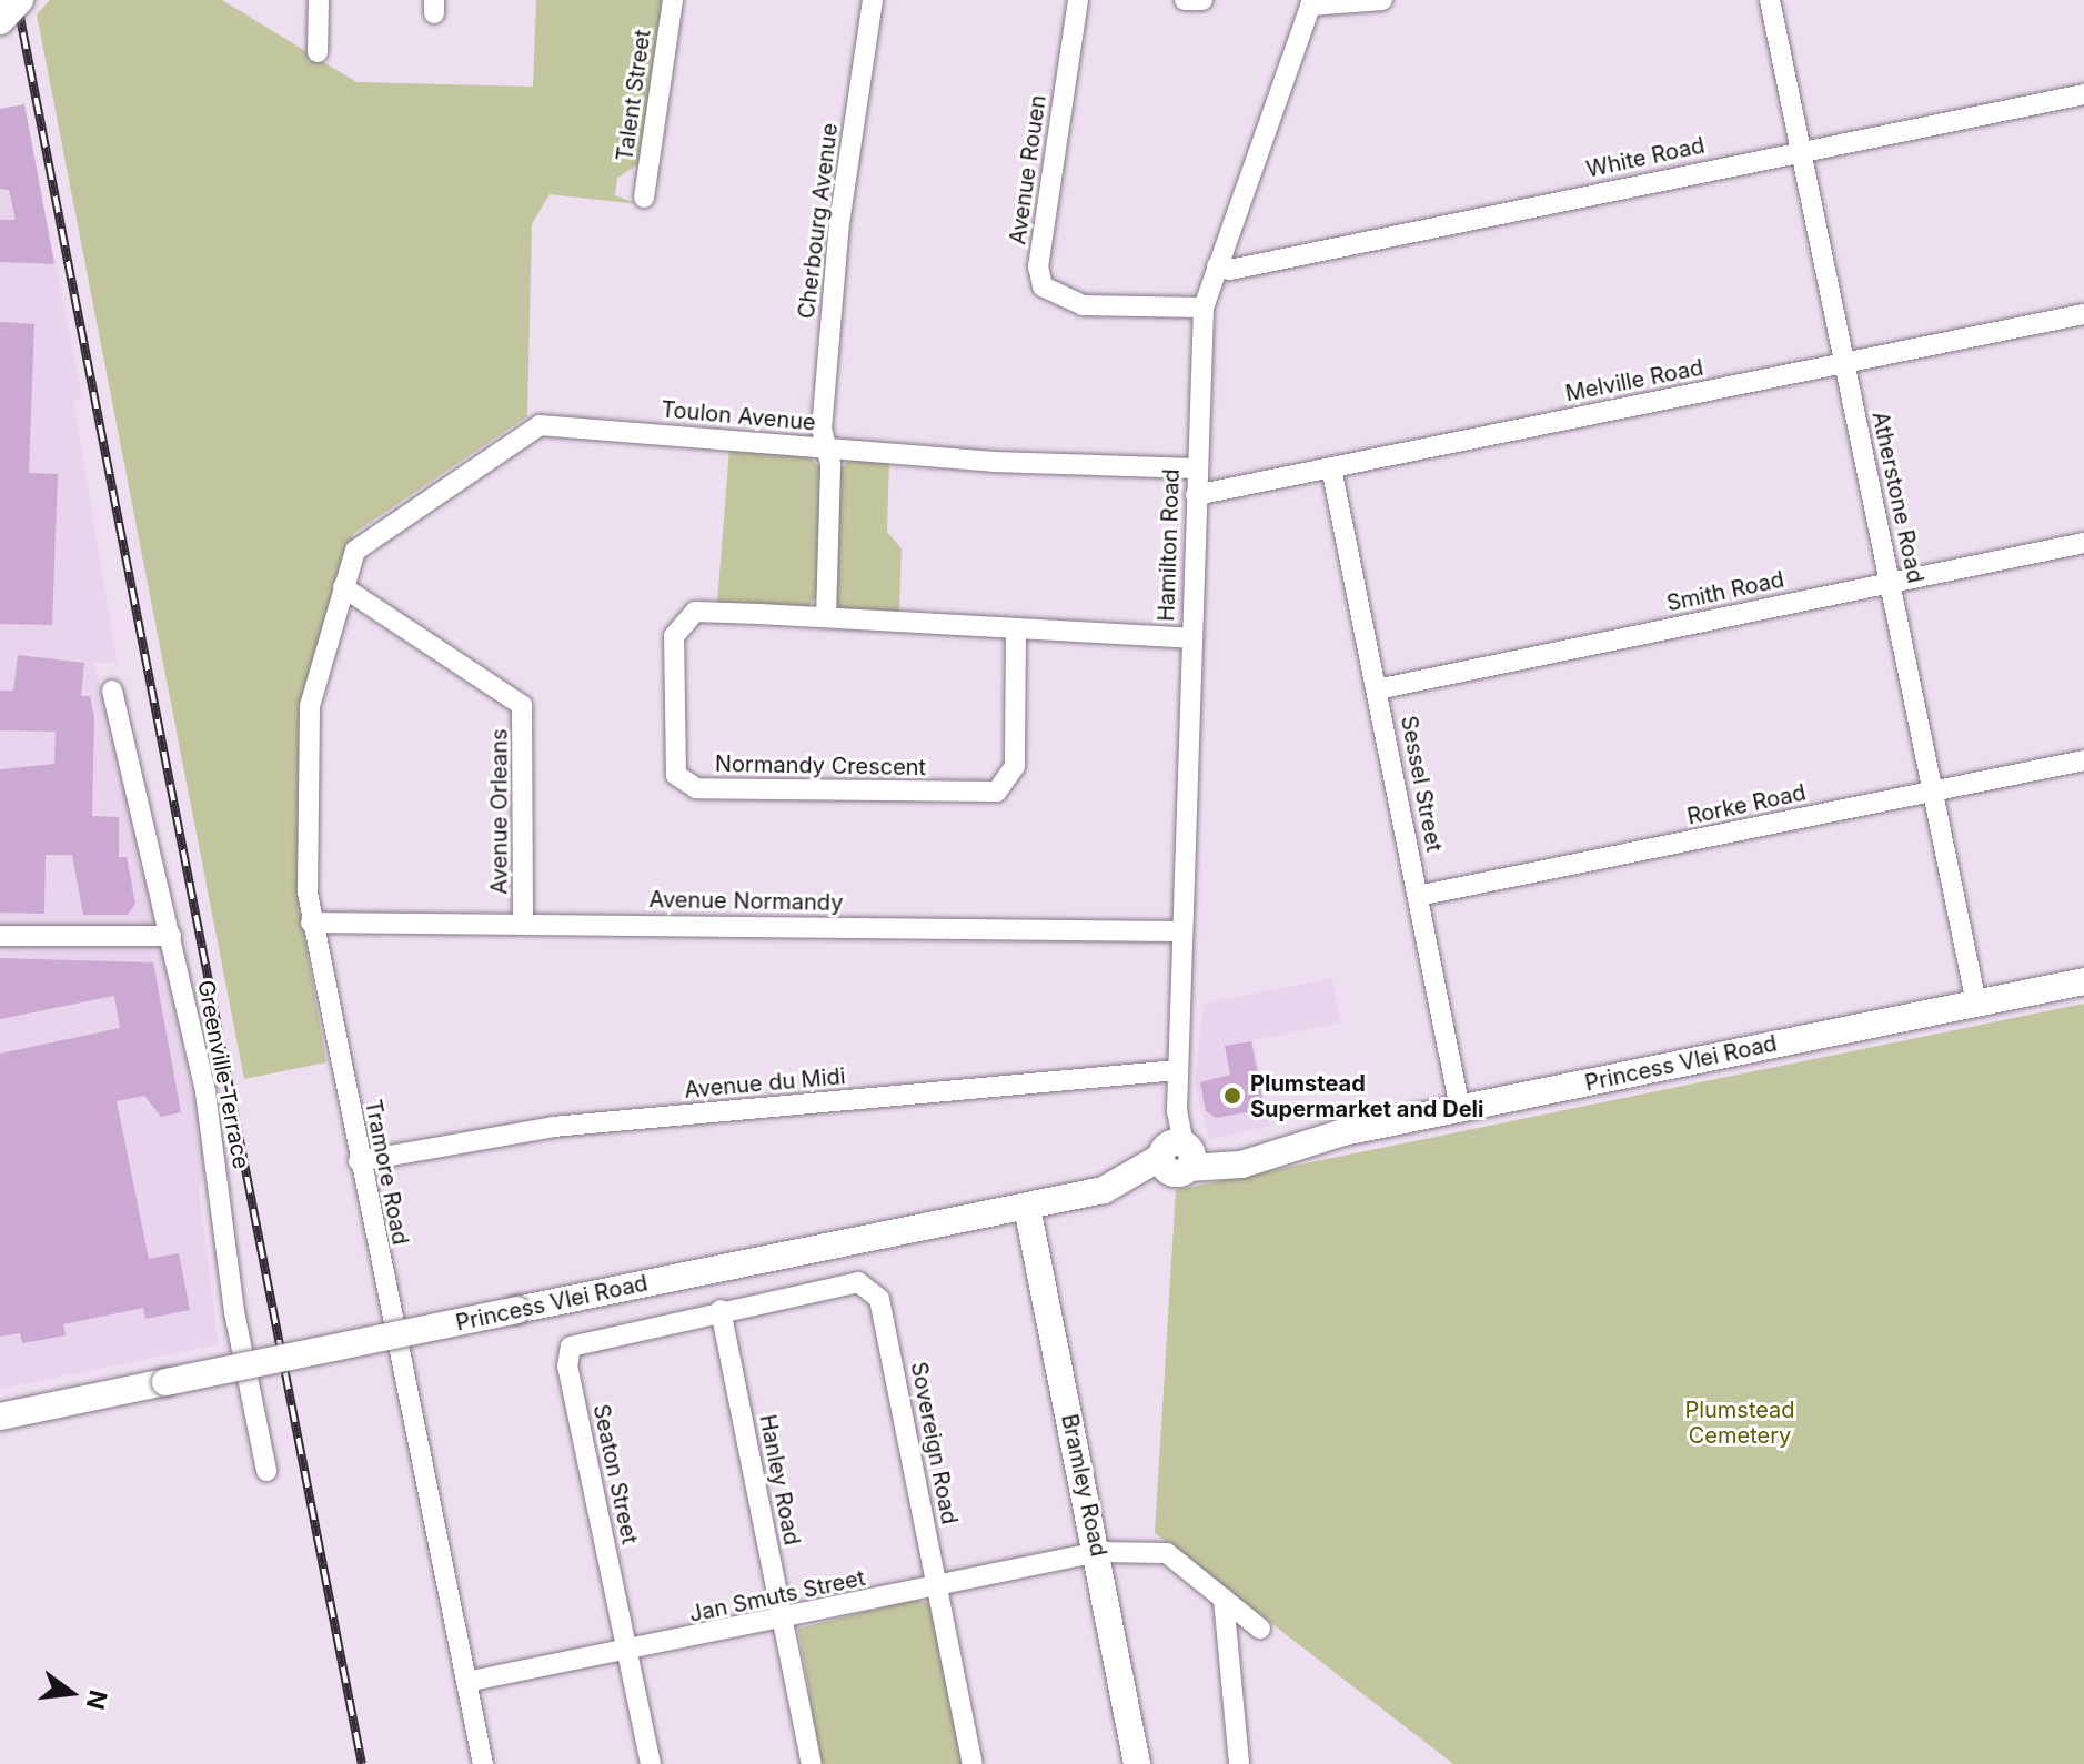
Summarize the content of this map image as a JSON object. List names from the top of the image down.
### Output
{
  "streets": {
    "street": [
      "Talent Street",
      "White Road",
      "Avenue Rouen",
      "Cherbourg Avenue",
      "Melville Road",
      "Toulon Avenue",
      "Atherstone Road",
      "Hamilton Road",
      "Smith Road",
      "Normandy Crescent",
      "Sessel Street",
      "Rorke Road",
      "Avenue Orleans",
      "Avenue Normandy",
      "Princess Vlei Road",
      "Greenville Terrace",
      "Avenue du Midi",
      "Tramore Road",
      "Sovereign Road",
      "Seaton Street",
      "Hanley Road",
      "Bramley Road",
      "Jan Smuts Street"
    ]
  },
  "crossings": [
    ["White Road", "Atherstone Road"],
    ["White Road", "Hamilton Road"],
    ["Avenue Rouen", "Hamilton Road"],
    ["Cherbourg Avenue", "Toulon Avenue"],
    ["Melville Road", "Atherstone Road"],
    ["Melville Road", "Hamilton Road"],
    ["Melville Road", "Sessel Street"],
    ["Toulon Avenue", "Hamilton Road"],
    ["Toulon Avenue", "Avenue Orleans"],
    ["Toulon Avenue", "Tramore Road"],
    ["Atherstone Road", "Smith Road"],
    ["Atherstone Road", "Rorke Road"],
    ["Atherstone Road", "Princess Vlei Road"],
    ["Hamilton Road", "Normandy Crescent"],
    ["Hamilton Road", "Avenue Normandy"],
    ["Hamilton Road", "Princess Vlei Road"],
    ["Hamilton Road", "Avenue du Midi"],
    ["Smith Road", "Sessel Street"],
    ["Sessel Street", "Rorke Road"],
    ["Sessel Street", "Princess Vlei Road"],
    ["Avenue Orleans", "Avenue Normandy"],
    ["Avenue Orleans", "Tramore Road"],
    ["Avenue Normandy", "Tramore Road"],
    ["Princess Vlei Road", "Bramley Road"],
    ["Avenue du Midi", "Tramore Road"],
    ["Tramore Road", "Jan Smuts Street"],
    ["Sovereign Road", "Seaton Street"],
    ["Sovereign Road", "Hanley Road"],
    ["Sovereign Road", "Jan Smuts Street"],
    ["Seaton Street", "Hanley Road"],
    ["Seaton Street", "Jan Smuts Street"],
    ["Hanley Road", "Jan Smuts Street"],
    ["Bramley Road", "Jan Smuts Street"]
  ],
  "parks": ["Plumstead Cemetery"],
  "places": ["Plumstead Supermarket and Deli"],
  "north": "right"
}
